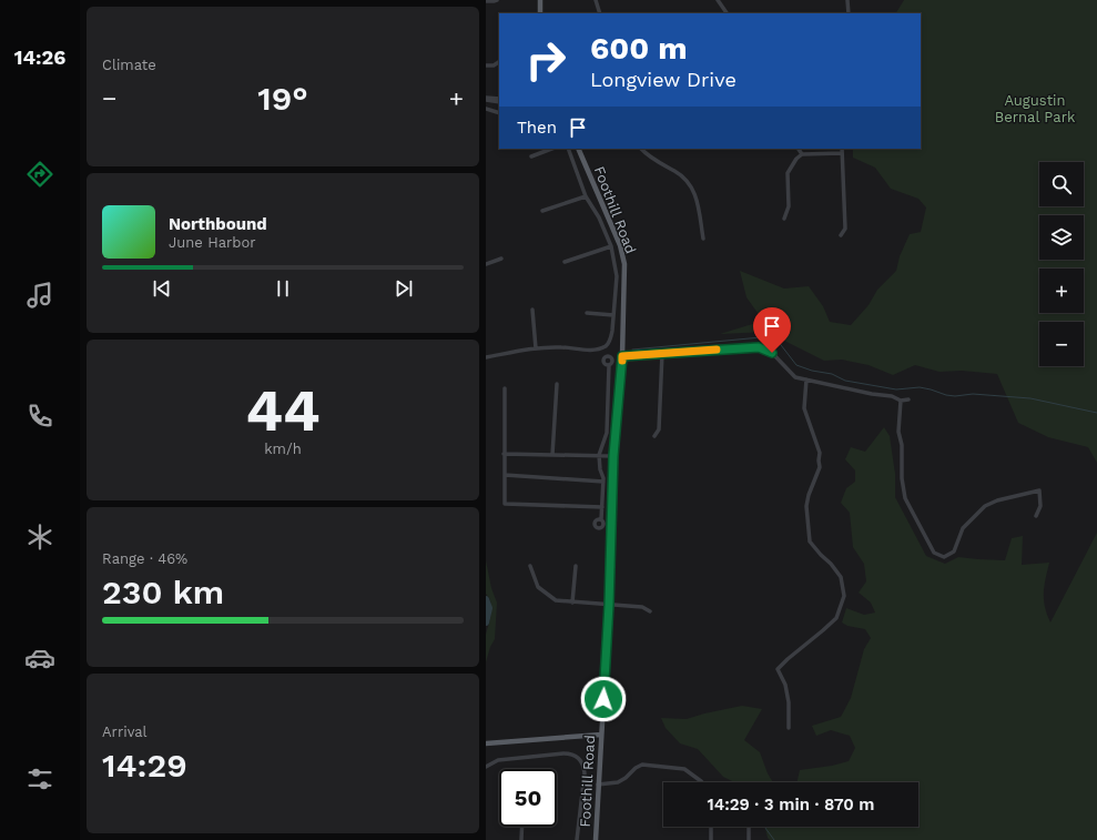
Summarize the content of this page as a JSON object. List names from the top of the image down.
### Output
{
  "streets": {
    "main road": ["Foothill Road"]
  },
  "parks": ["Augustin Bernal Park"],
  "page": {
    "tabs": "14:26",
    "tile": [
      "Climate",
      ["44", "km/h"],
      ["Range · 46%", "230 km"],
      ["Arrival", "14:29"]
    ],
    "turn": ["600 m", "Longview Drive"],
    "heat": ["−", "19°", "+"],
    "then": "Then",
    "map_buttons": ["+", "−"],
    "song": ["Northbound", "June Harbor"],
    "limit": "50",
    "trip": "14:29 · 3 min · 870 m"
  }
}
